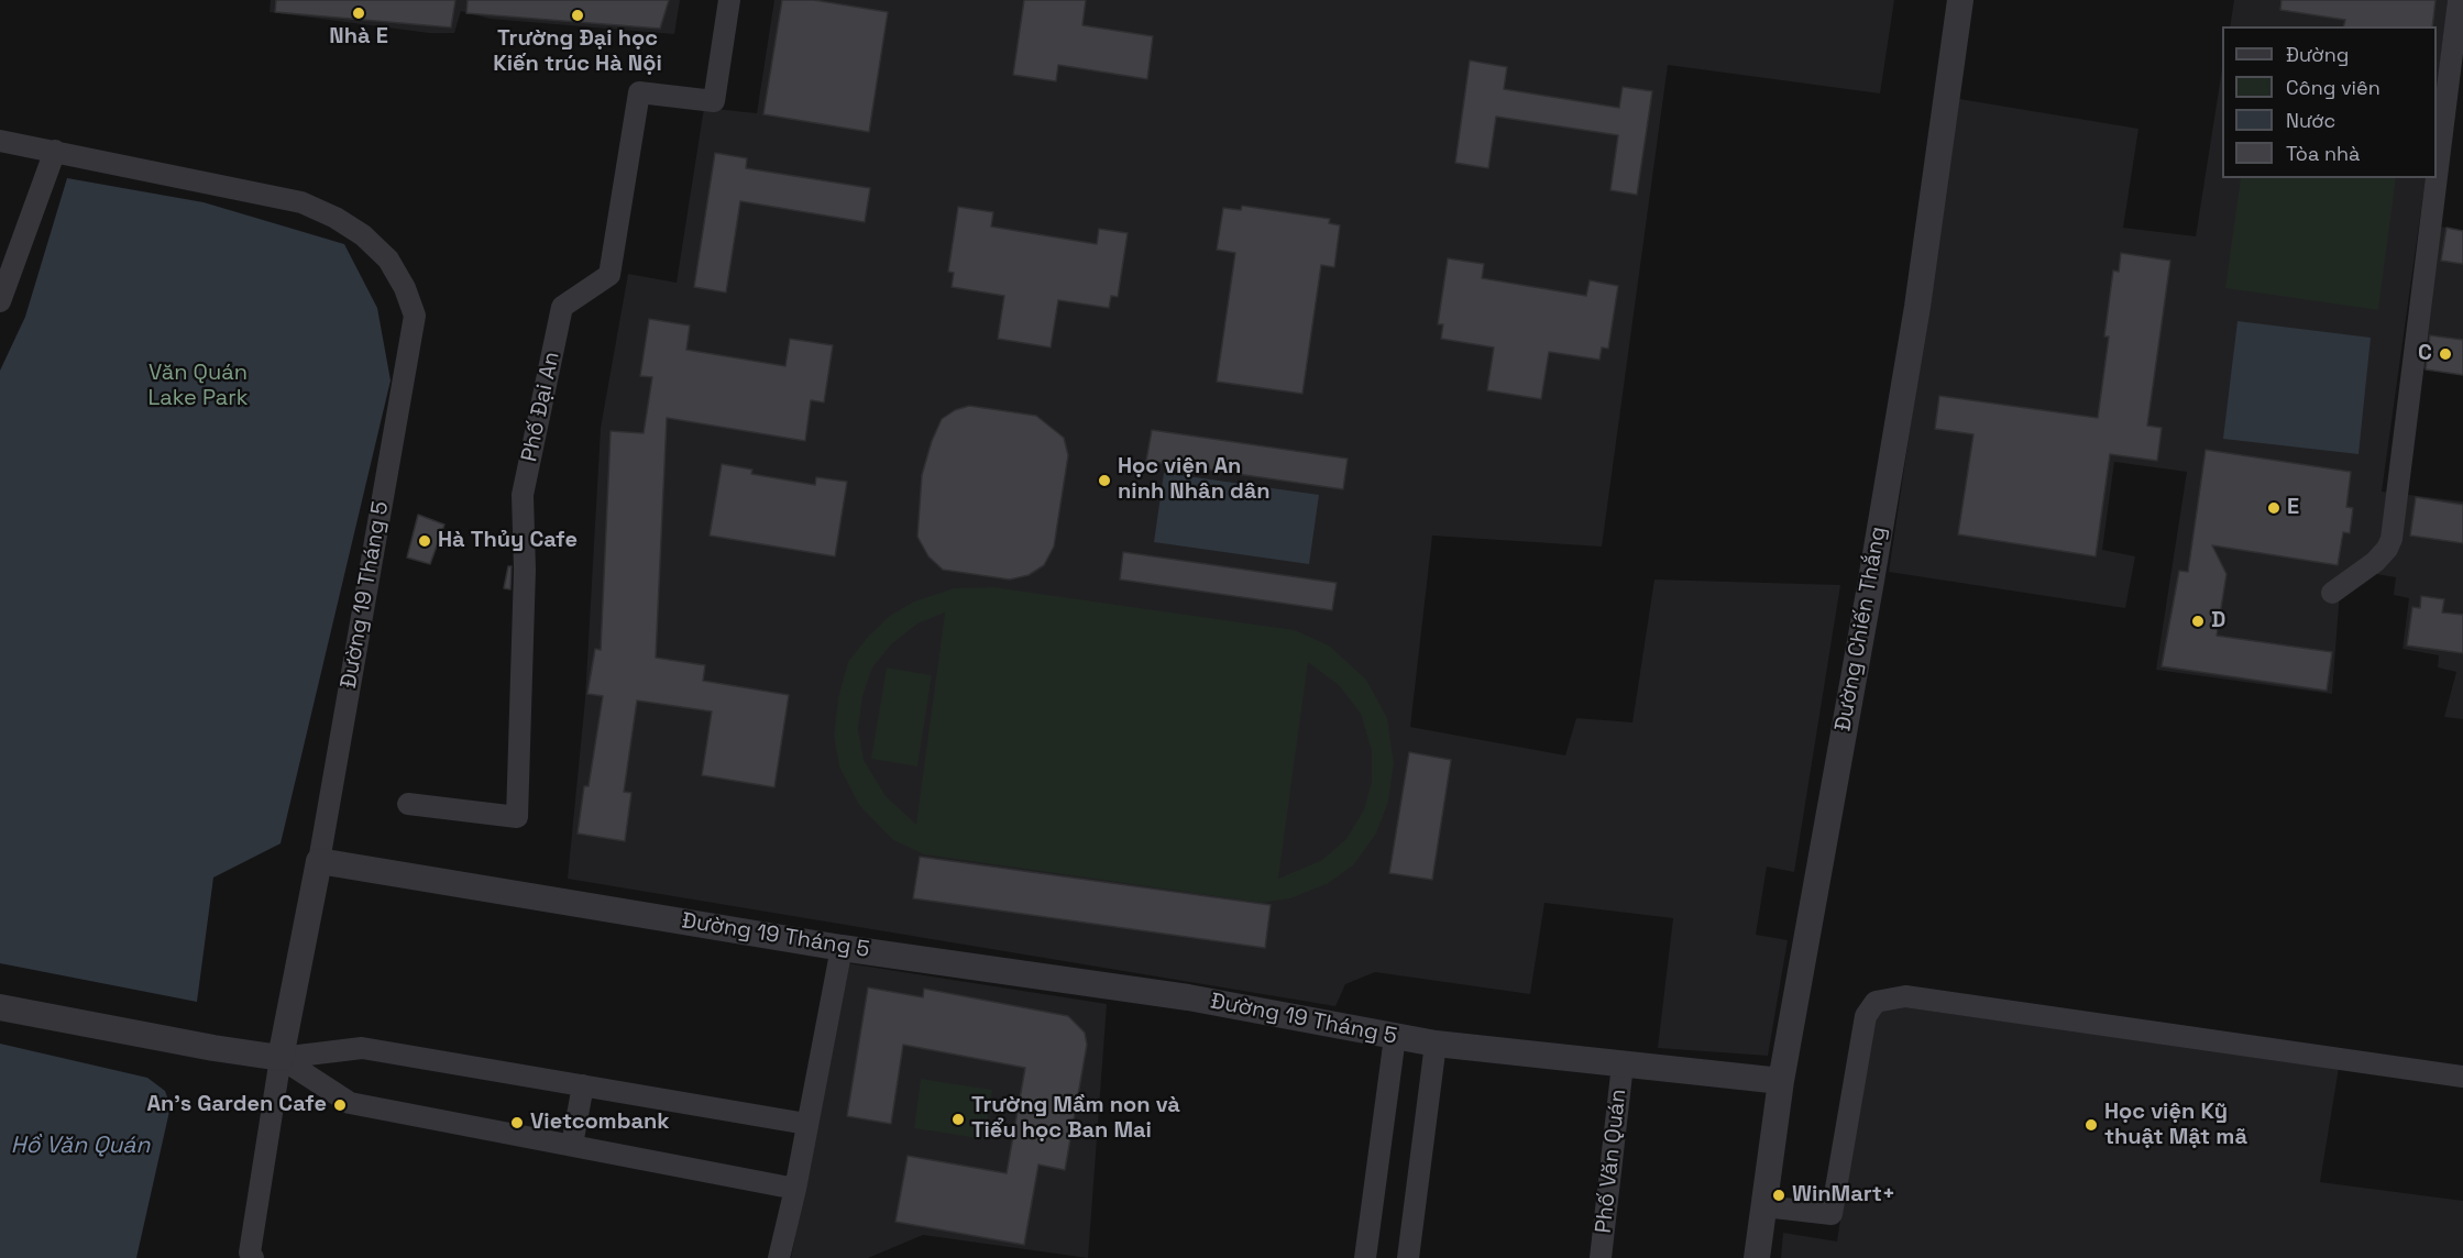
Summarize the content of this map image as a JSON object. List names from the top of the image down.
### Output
{
  "streets": {
    "street": [
      "Phố Đại An",
      "Đường 19 Tháng 5",
      "Đường Chiến Thắng",
      "Phố Văn Quán"
    ]
  },
  "crossings": [
    ["Đường 19 Tháng 5", "Đường Chiến Thắng"],
    ["Đường 19 Tháng 5", "Phố Văn Quán"]
  ],
  "water": ["Hồ Văn Quán"],
  "parks": ["Văn Quán Lake Park"],
  "places": [
    "Nhà E",
    "Trường Đại học Kiến trúc Hà Nội",
    "C",
    "Học viện An ninh Nhân dân",
    "E",
    "Hà Thủy Cafe",
    "D",
    "An's Garden Cafe",
    "Trường Mầm non và Tiểu học Ban Mai",
    "Vietcombank",
    "Học viện Kỹ thuật Mật mã",
    "WinMart+"
  ],
  "legend": [
    "Đường",
    "Công viên",
    "Nước",
    "Tòa nhà"
  ]
}
